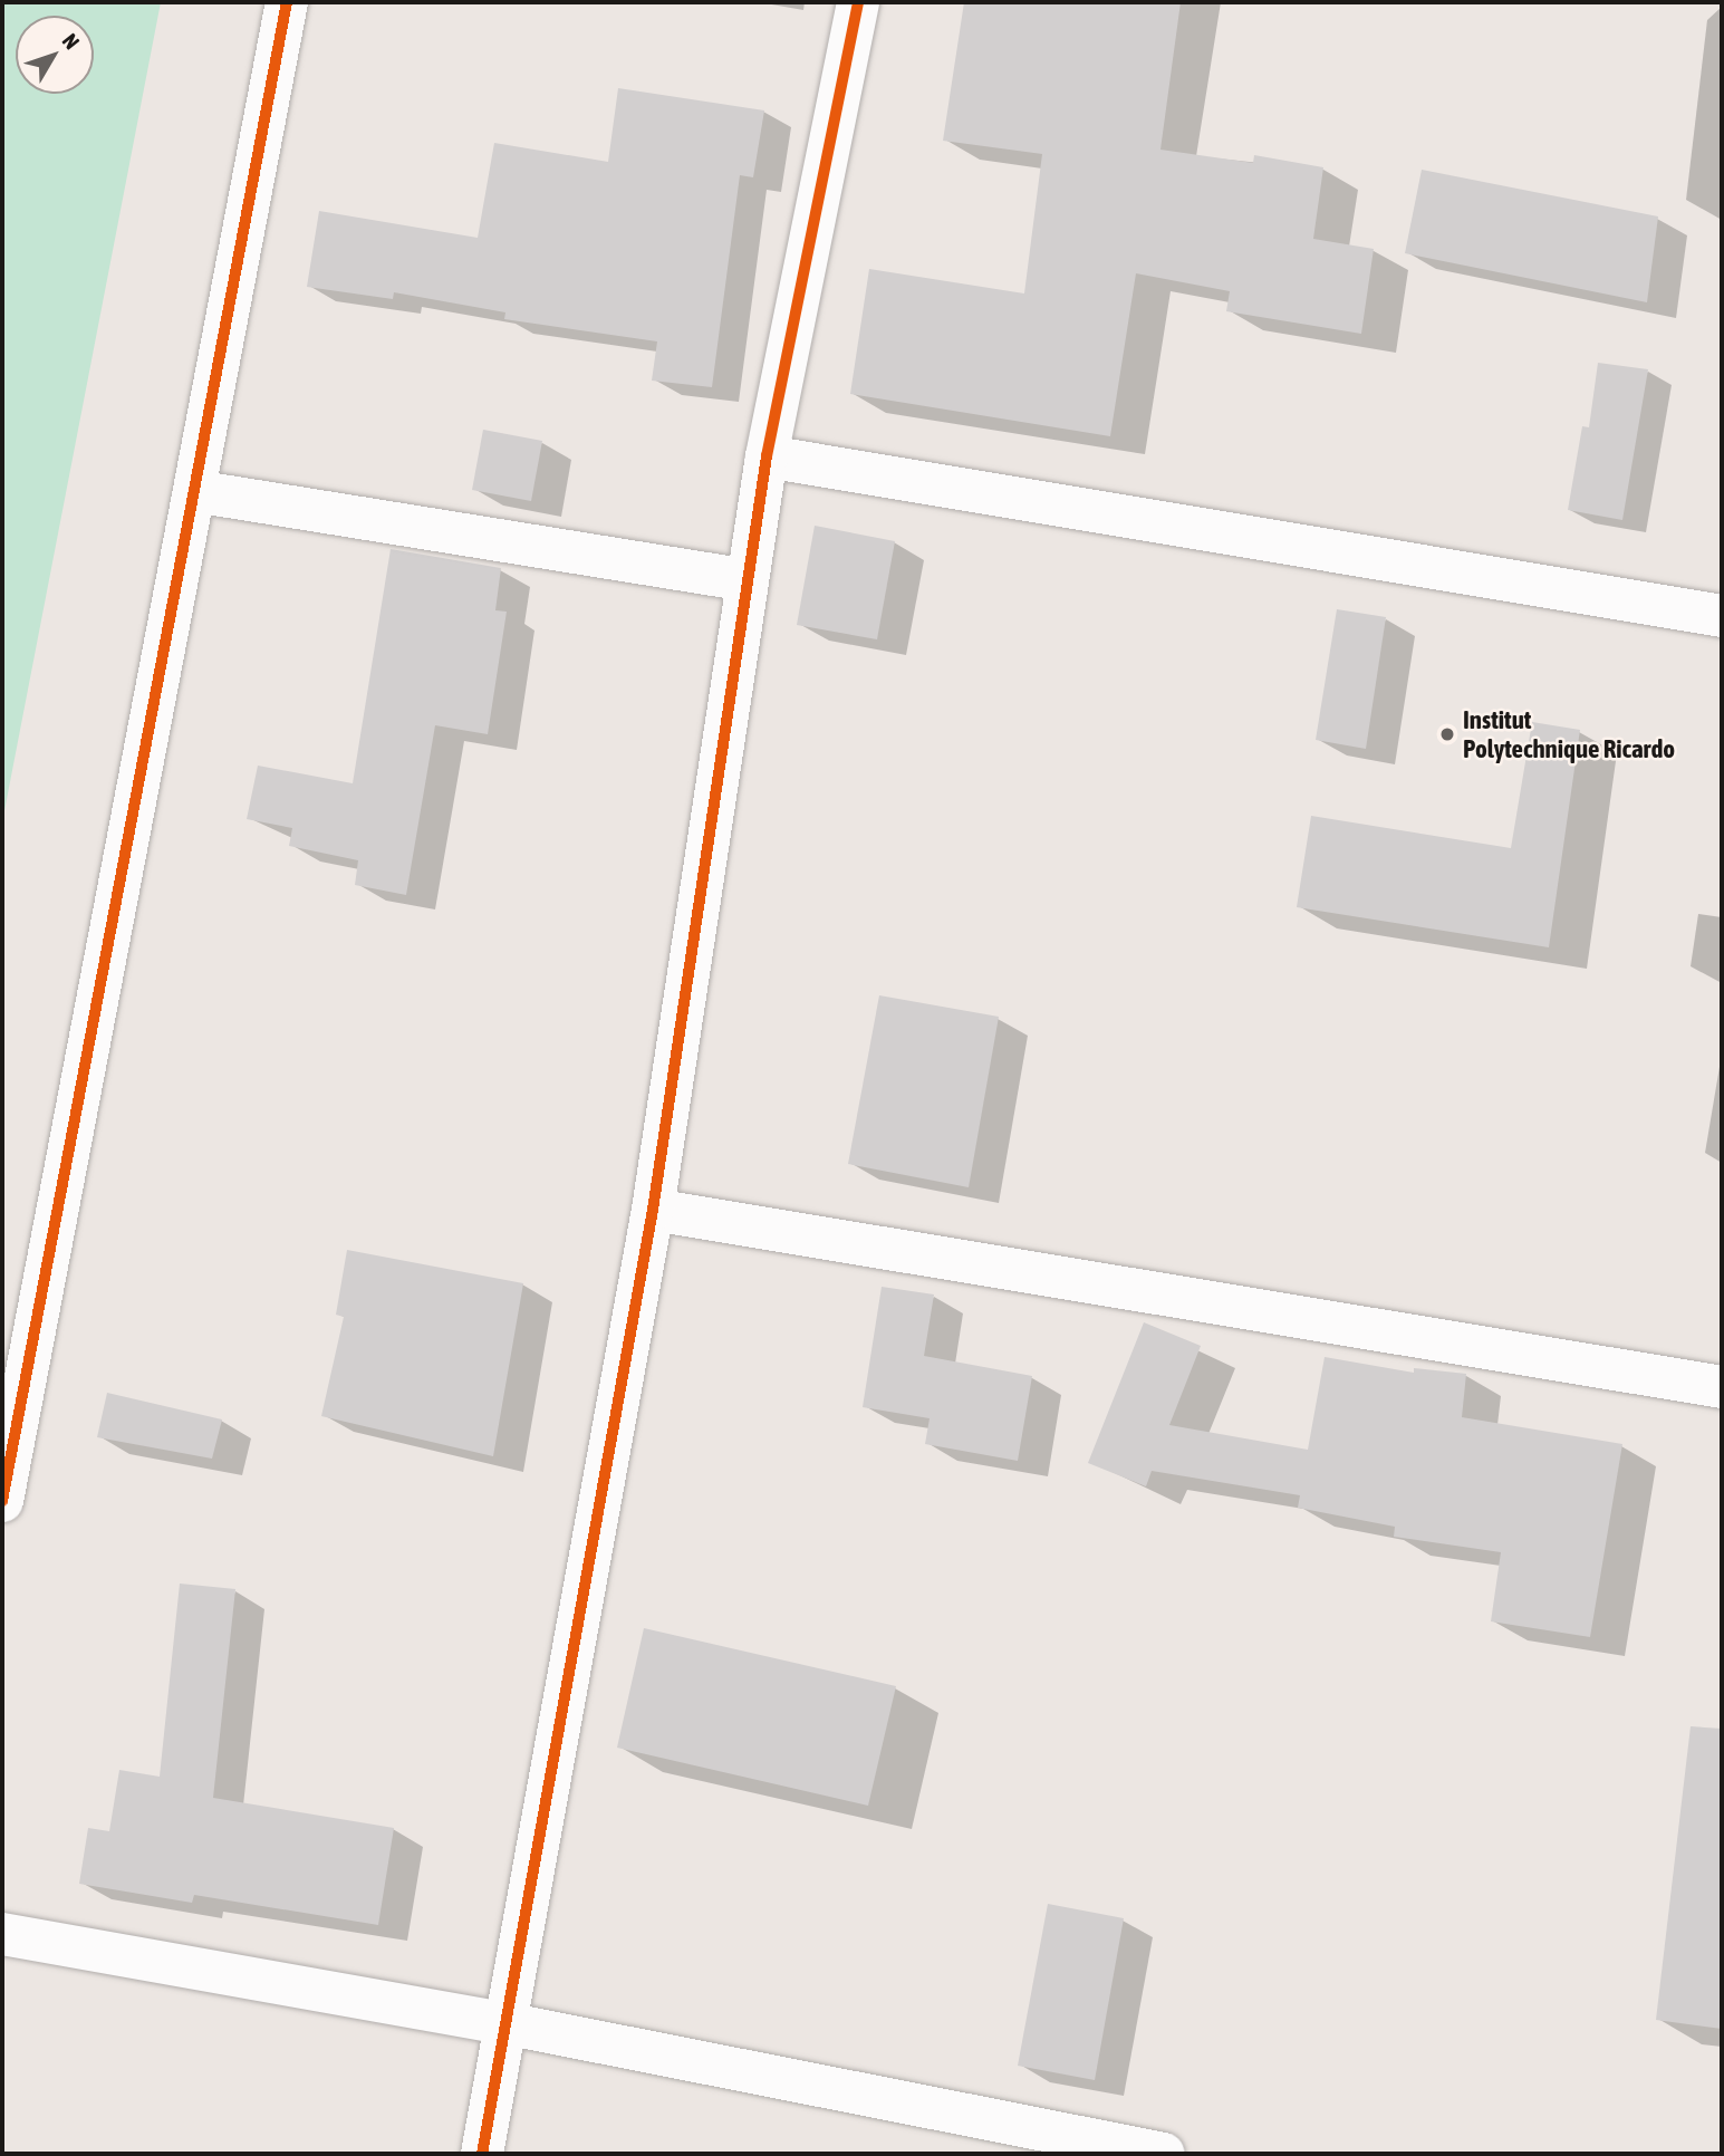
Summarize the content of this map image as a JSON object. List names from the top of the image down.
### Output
{
  "places": ["Institut Polytechnique Ricardo"],
  "north": "top right"
}
